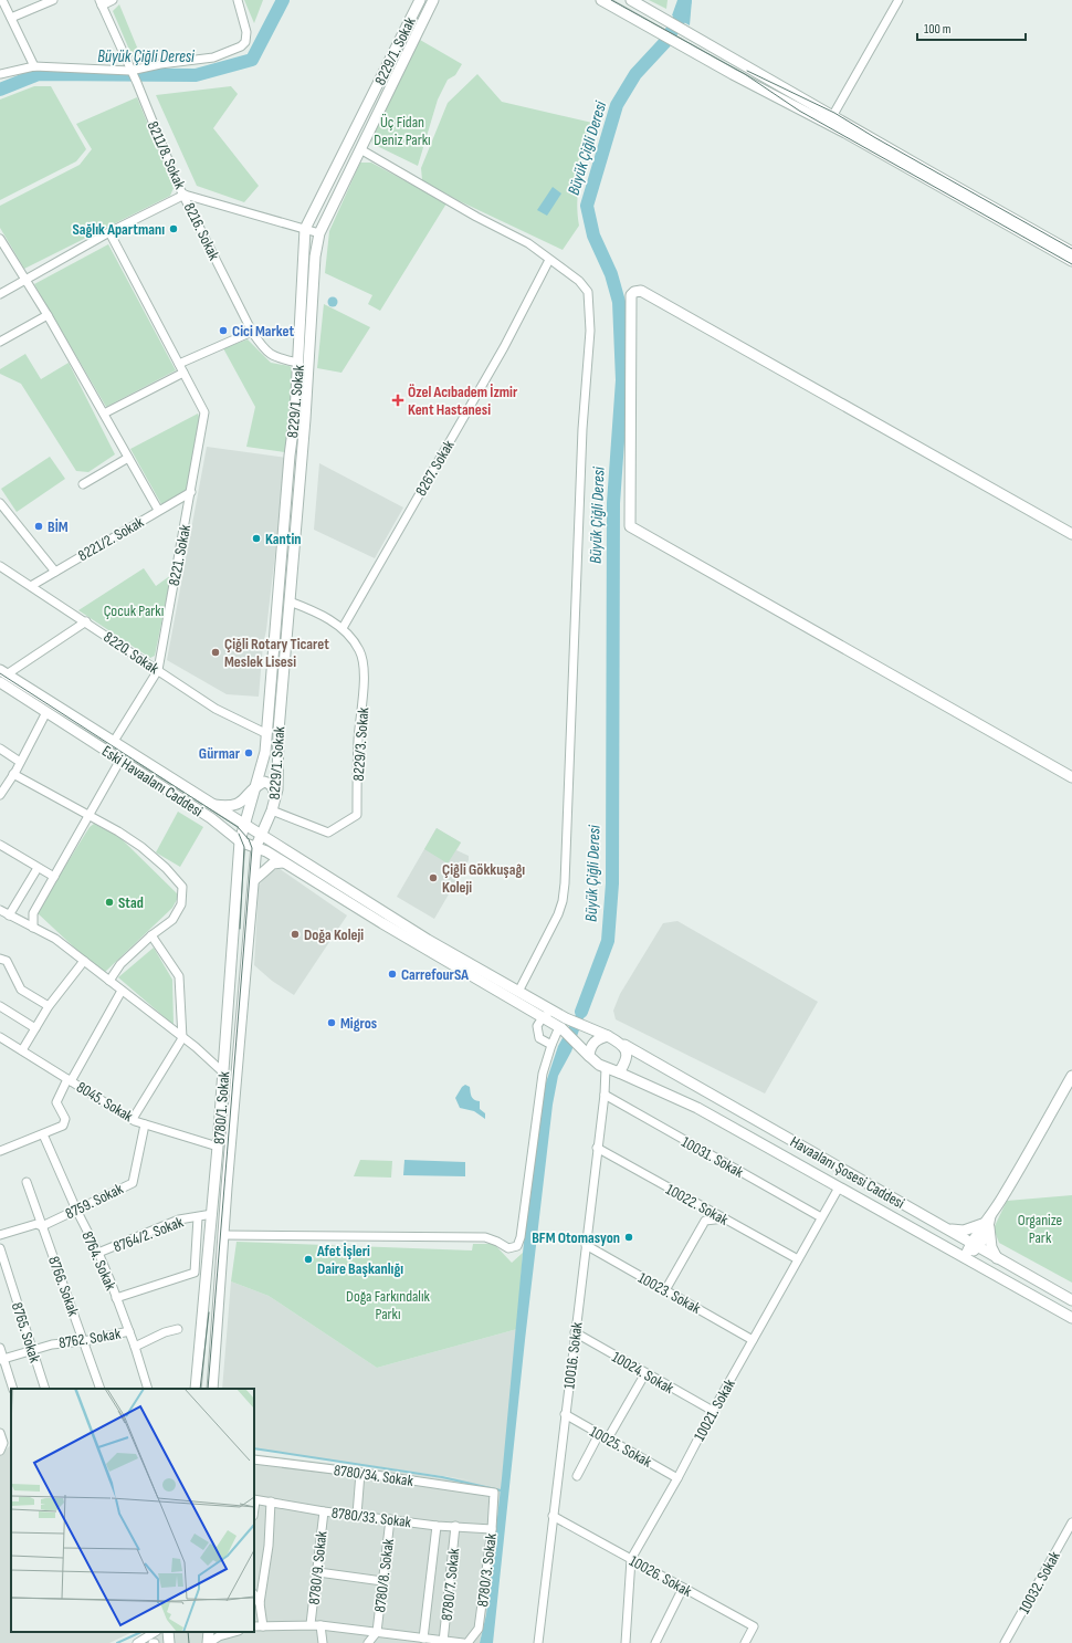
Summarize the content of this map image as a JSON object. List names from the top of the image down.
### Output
{
  "streets": {
    "street": [
      "8229/1. Sokak",
      "8211/8. Sokak",
      "8216. Sokak",
      "8267. Sokak",
      "8221/2. Sokak",
      "8221. Sokak",
      "8220. Sokak",
      "8229/3. Sokak",
      "Eski Havaalanı Caddesi",
      "8045. Sokak",
      "8780/1. Sokak",
      "10031. Sokak",
      "Havaalanı Şosesi Caddesi",
      "8759. Sokak",
      "10022. Sokak",
      "8764/2. Sokak",
      "8764. Sokak",
      "8766. Sokak",
      "10023. Sokak",
      "8765. Sokak",
      "8762. Sokak",
      "10016. Sokak",
      "10024. Sokak",
      "10021. Sokak",
      "10025. Sokak",
      "8780/34. Sokak",
      "8780/33. Sokak",
      "8780/9. Sokak",
      "8780/3. Sokak",
      "8780/8. Sokak",
      "10026. Sokak",
      "10032. Sokak",
      "8780/7. Sokak"
    ]
  },
  "crossings": [
    ["8229/1. Sokak", "8211/8. Sokak"],
    ["8229/1. Sokak", "8216. Sokak"],
    ["8229/1. Sokak", "8220. Sokak"],
    ["8229/1. Sokak", "8229/3. Sokak"],
    ["8229/1. Sokak", "Eski Havaalanı Caddesi"],
    ["8229/1. Sokak", "8780/1. Sokak"],
    ["8211/8. Sokak", "8216. Sokak"],
    ["8216. Sokak", "8221. Sokak"],
    ["8267. Sokak", "8229/3. Sokak"],
    ["8221/2. Sokak", "8221. Sokak"],
    ["8221/2. Sokak", "8220. Sokak"],
    ["8221. Sokak", "8220. Sokak"],
    ["Eski Havaalanı Caddesi", "8780/1. Sokak"],
    ["8045. Sokak", "8780/1. Sokak"],
    ["8045. Sokak", "8759. Sokak"],
    ["8780/1. Sokak", "8764/2. Sokak"],
    ["10031. Sokak", "10016. Sokak"],
    ["10031. Sokak", "10021. Sokak"],
    ["Havaalanı Şosesi Caddesi", "10016. Sokak"],
    ["Havaalanı Şosesi Caddesi", "10021. Sokak"],
    ["8759. Sokak", "8764. Sokak"],
    ["8759. Sokak", "8766. Sokak"],
    ["10022. Sokak", "10016. Sokak"],
    ["10022. Sokak", "10021. Sokak"],
    ["8764/2. Sokak", "8764. Sokak"],
    ["8764. Sokak", "8762. Sokak"],
    ["8766. Sokak", "8762. Sokak"],
    ["10023. Sokak", "10016. Sokak"],
    ["10023. Sokak", "10021. Sokak"],
    ["8765. Sokak", "8762. Sokak"],
    ["10016. Sokak", "10024. Sokak"],
    ["10016. Sokak", "10025. Sokak"],
    ["10016. Sokak", "10026. Sokak"],
    ["10024. Sokak", "10021. Sokak"],
    ["10021. Sokak", "10025. Sokak"],
    ["10021. Sokak", "10026. Sokak"],
    ["8780/34. Sokak", "8780/3. Sokak"],
    ["8780/33. Sokak", "8780/9. Sokak"],
    ["8780/33. Sokak", "8780/3. Sokak"],
    ["8780/33. Sokak", "8780/8. Sokak"],
    ["8780/33. Sokak", "8780/7. Sokak"]
  ],
  "water": ["Büyük Çiğli Deresi"],
  "parks": [
    "Üç Fidan Deniz Parkı",
    "Çocuk Parkı",
    "Organize Park",
    "Doğa Farkındalık Parkı"
  ],
  "places": {
    "other": [
      "Sağlık Apartmanı",
      "Cici Market",
      "BİM",
      "Kantin",
      "Çiğli Rotary Ticaret Meslek Lisesi",
      "Gürmar",
      "Çiĝli Gökkuşaĝı Koleji",
      "Stad",
      "Doğa Koleji",
      "CarrefourSA",
      "Migros",
      "BFM Otomasyon",
      "Afet İşleri Daire Başkanlığı"
    ],
    "health": ["Özel Acıbadem İzmir Kent Hastanesi"]
  },
  "scale_bar": "100 m"
}
